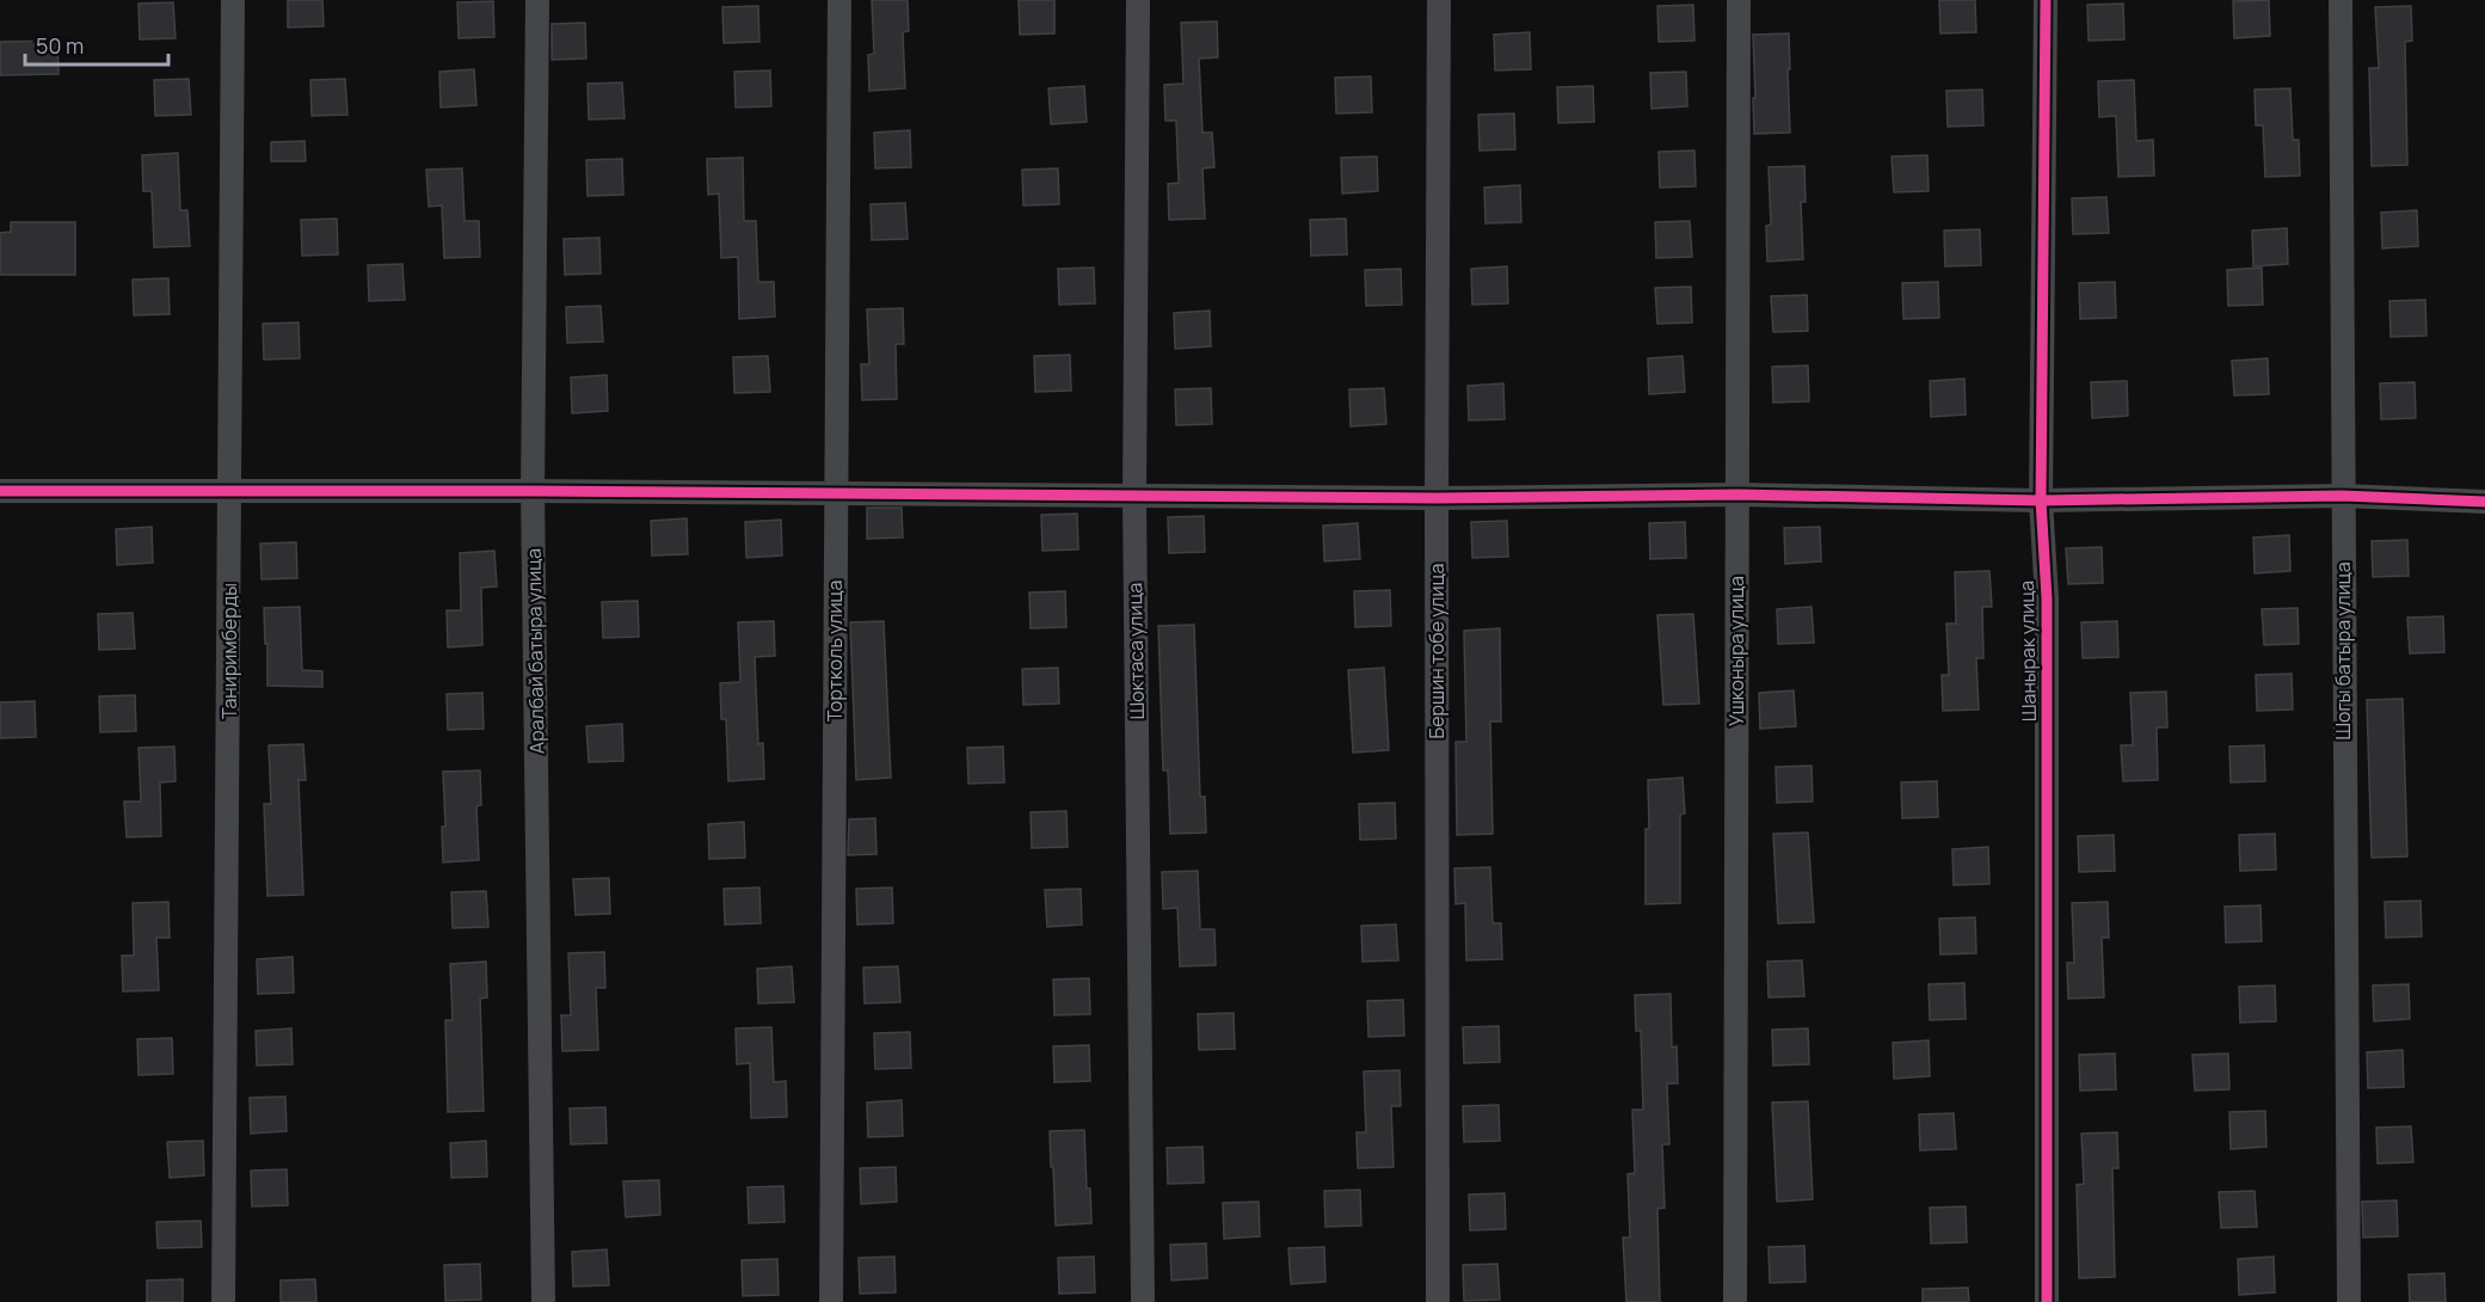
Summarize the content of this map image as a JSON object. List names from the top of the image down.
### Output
{
  "streets": {
    "street": [
      "Таниримберды",
      "Аралбай батыра улица",
      "Тортколь улица",
      "Шоктаса улица",
      "Бершин тобе улица",
      "Ушконыра улица",
      "Шанырак улица",
      "Шогы батыра улица"
    ]
  },
  "scale_bar": "50 m"
}
